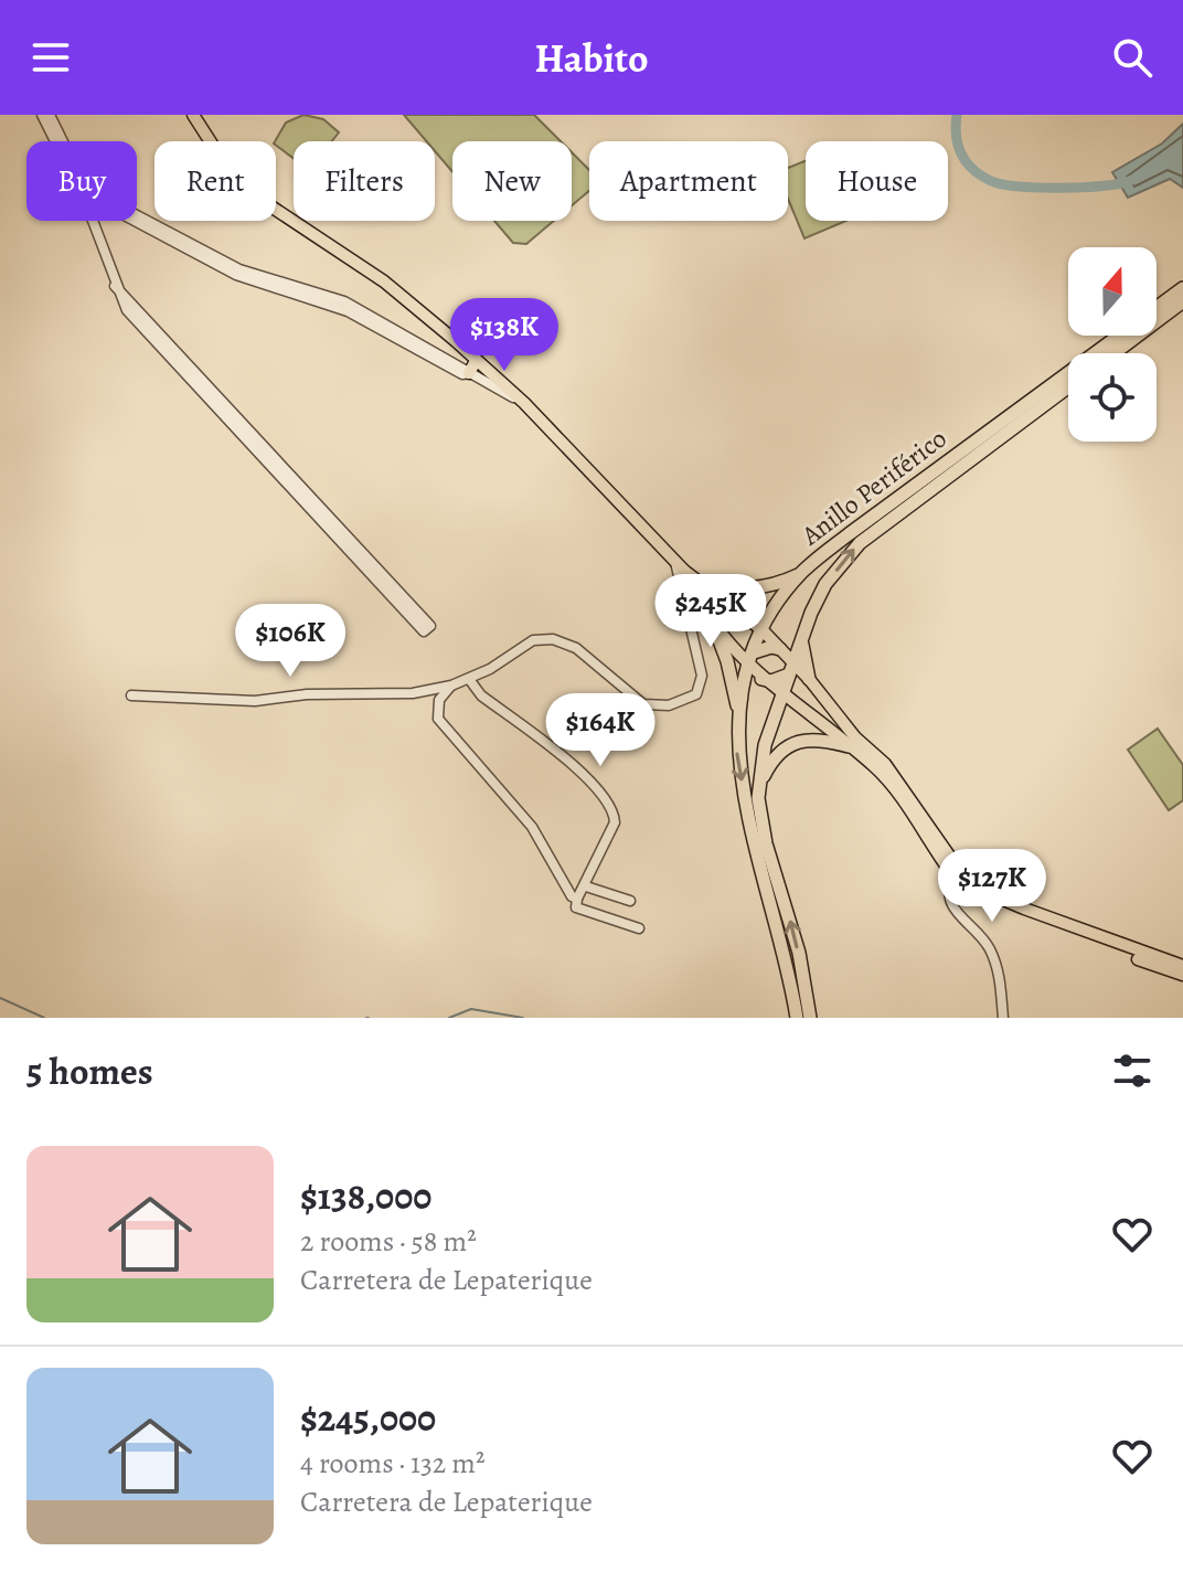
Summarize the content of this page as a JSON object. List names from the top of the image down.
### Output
{
  "streets": {
    "highway": ["Anillo Periférico"]
  },
  "north": "top",
  "page": {
    "header": "Habito",
    "chip": [
      "Buy",
      "Rent",
      "Filters",
      "New",
      "Apartment",
      "House"
    ],
    "price": [
      "$138K",
      "$245K",
      "$106K",
      "$164K",
      "$127K"
    ],
    "heading": "5 homes",
    "list": [
      {
        "name": "$138,000",
        "note": "2 rooms · 58 m² · Carretera de Lepaterique"
      },
      {
        "name": "$245,000",
        "note": "4 rooms · 132 m² · Carretera de Lepaterique"
      }
    ]
  }
}
